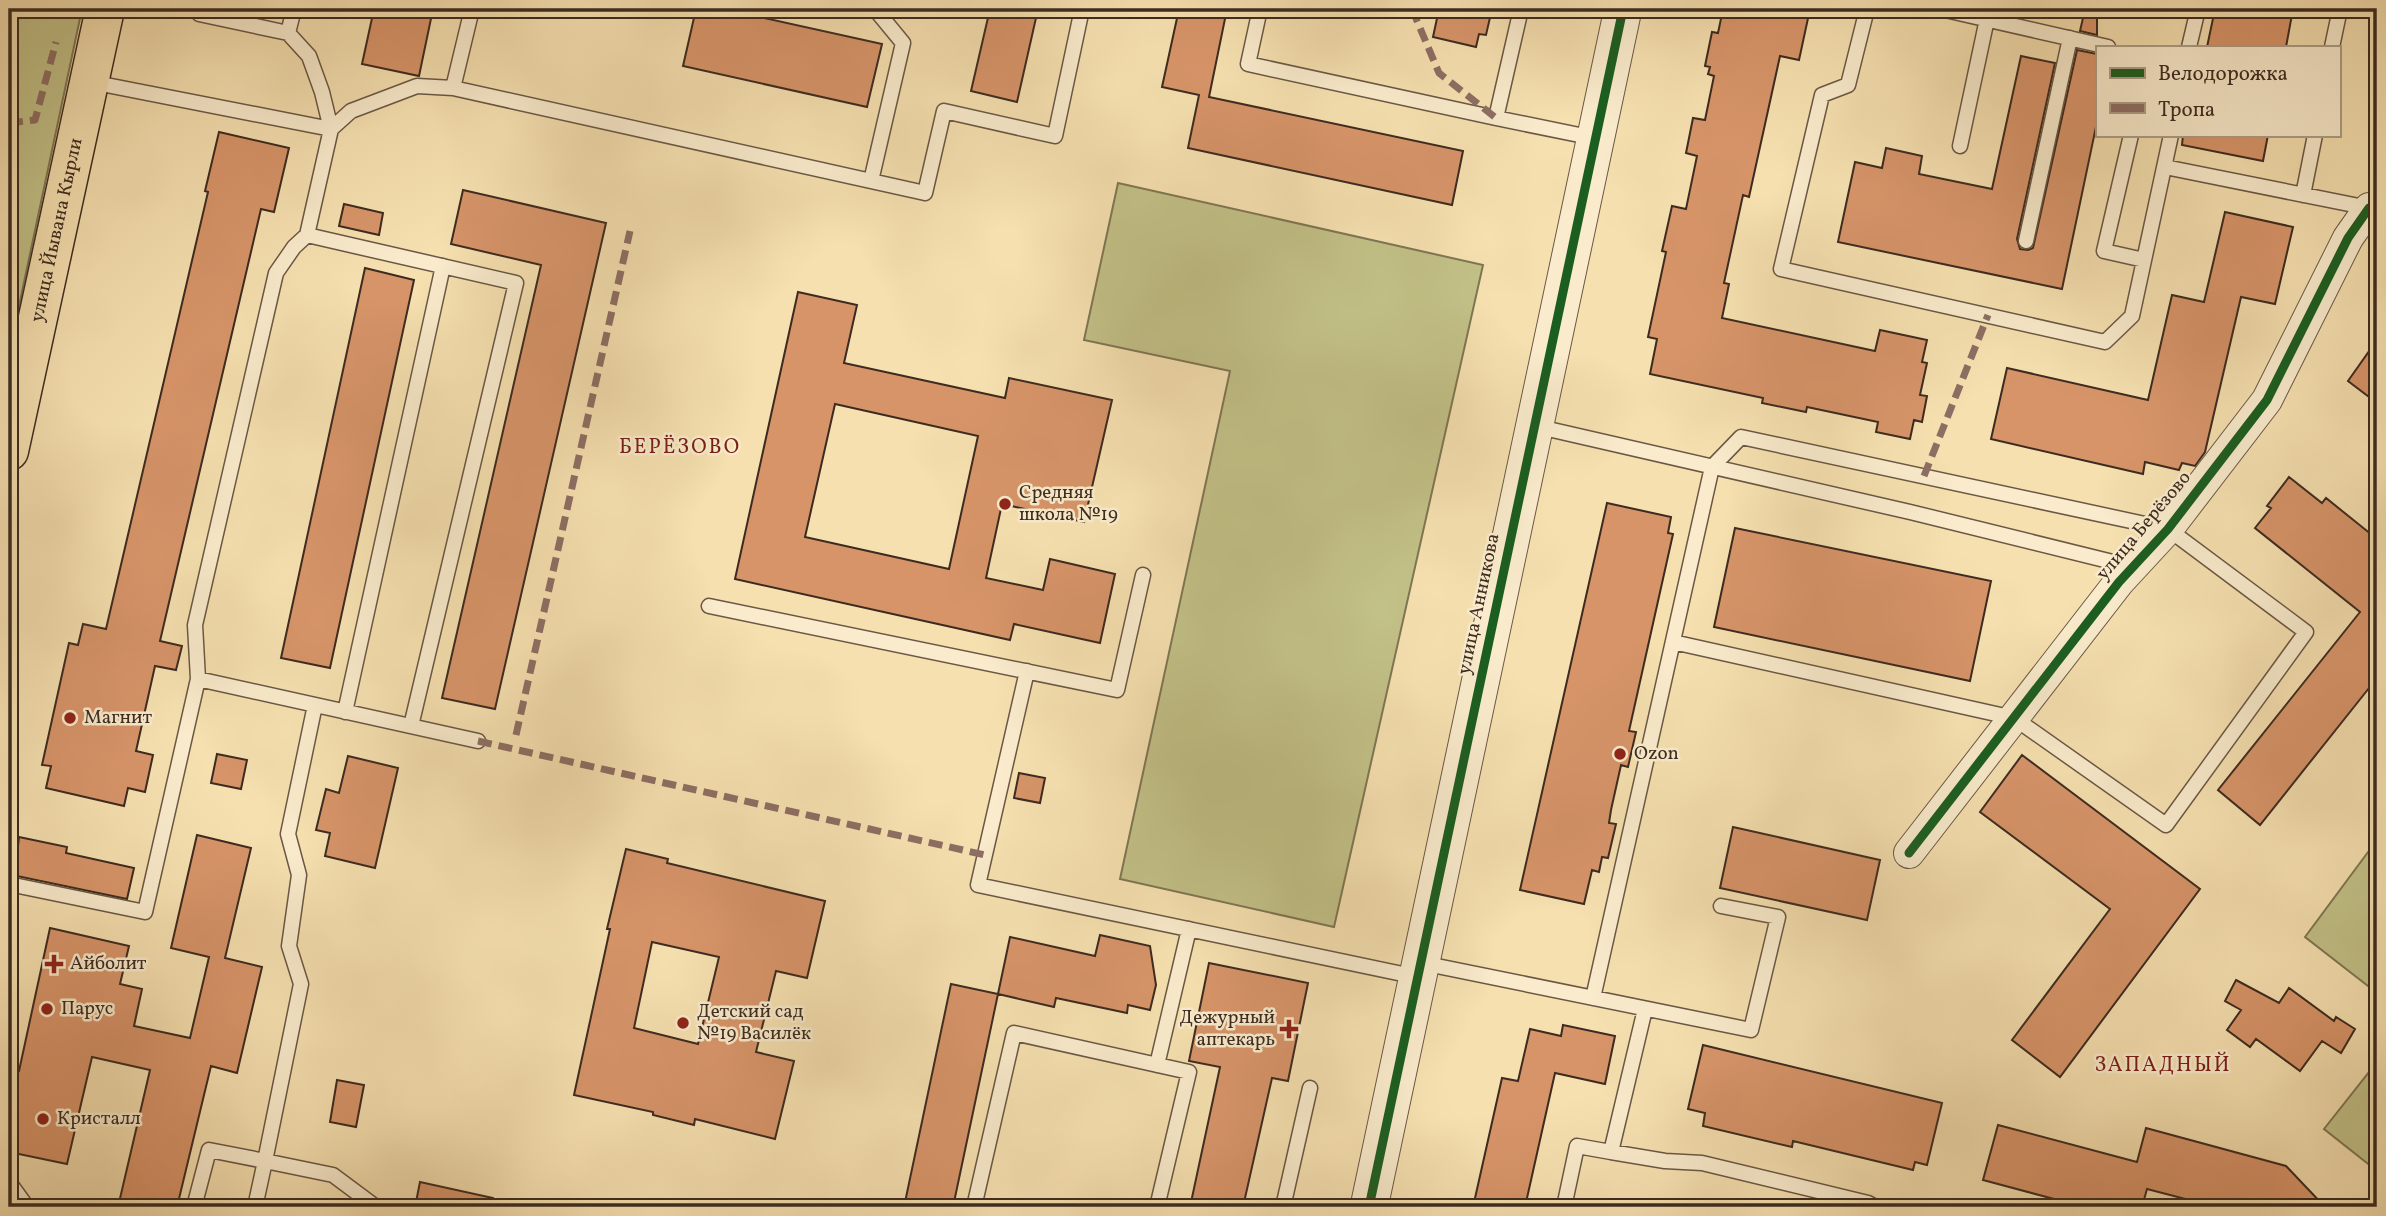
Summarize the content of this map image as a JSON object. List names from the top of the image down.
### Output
{
  "streets": {
    "main road": ["улица Йывана Кырли"],
    "street": ["улица Берёзово", "улица Анникова"]
  },
  "districts": ["БЕРЁЗОВО", "ЗАПАДНЫЙ"],
  "places": {
    "other": [
      "Средняя школа №19",
      "Магнит",
      "Ozon",
      "Парус",
      "Детский сад №19 Василёк",
      "Кристалл"
    ],
    "health": ["Айболит", "Дежурный аптекарь"]
  },
  "legend": ["Велодорожка", "Тропа"]
}
